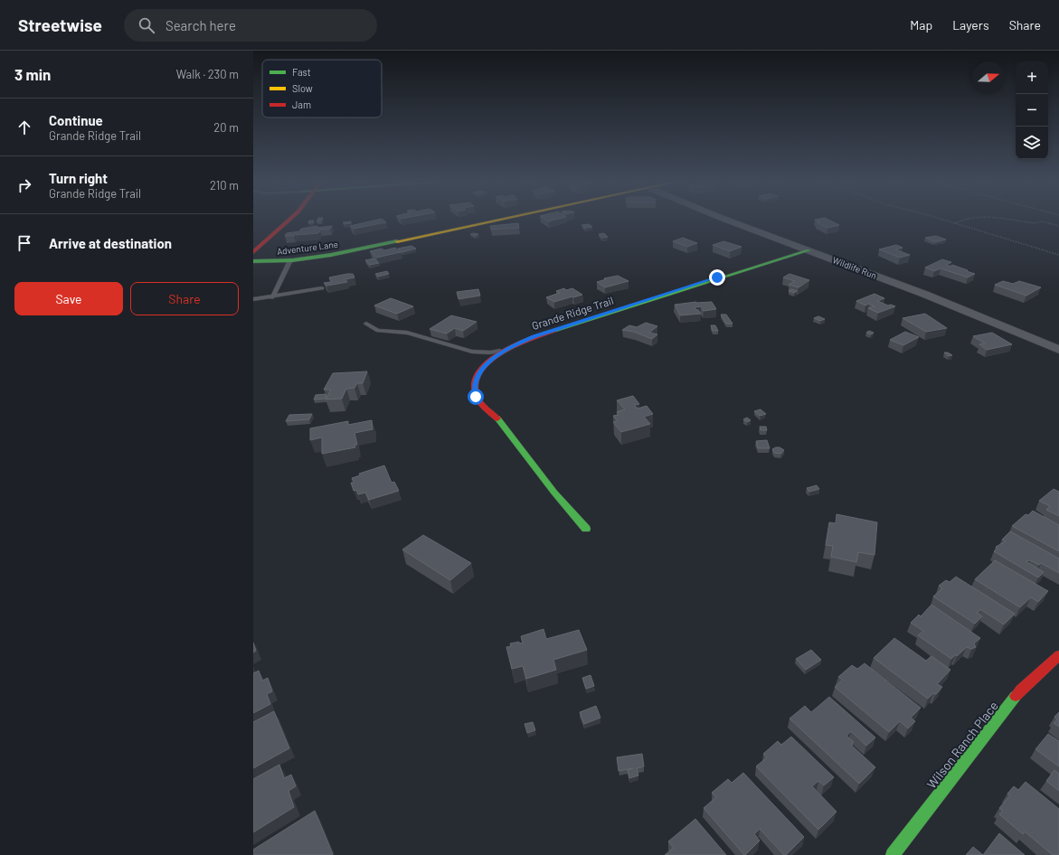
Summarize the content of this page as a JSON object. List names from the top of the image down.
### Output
{
  "streets": {
    "street": [
      "Adventure Lane",
      "Wildlife Run",
      "Grande Ridge Trail",
      "Wilson Ranch Place"
    ]
  },
  "crossings": [
    ["Wildlife Run", "Grande Ridge Trail"]
  ],
  "legend": ["Fast", "Slow", "Jam"],
  "north": "right",
  "page": {
    "header": "Streetwise",
    "search": "Search here",
    "nav": ["Map", "Layers", "Share"],
    "heading": ["3 min", "Walk · 230 m"],
    "map_buttons": ["+", "−"],
    "list": [
      ["Continue", "Grande Ridge Trail", "20 m"],
      ["Turn right", "Grande Ridge Trail", "210 m"],
      "Arrive at destination"
    ],
    "buttons": ["Save", "Share"]
  }
}
